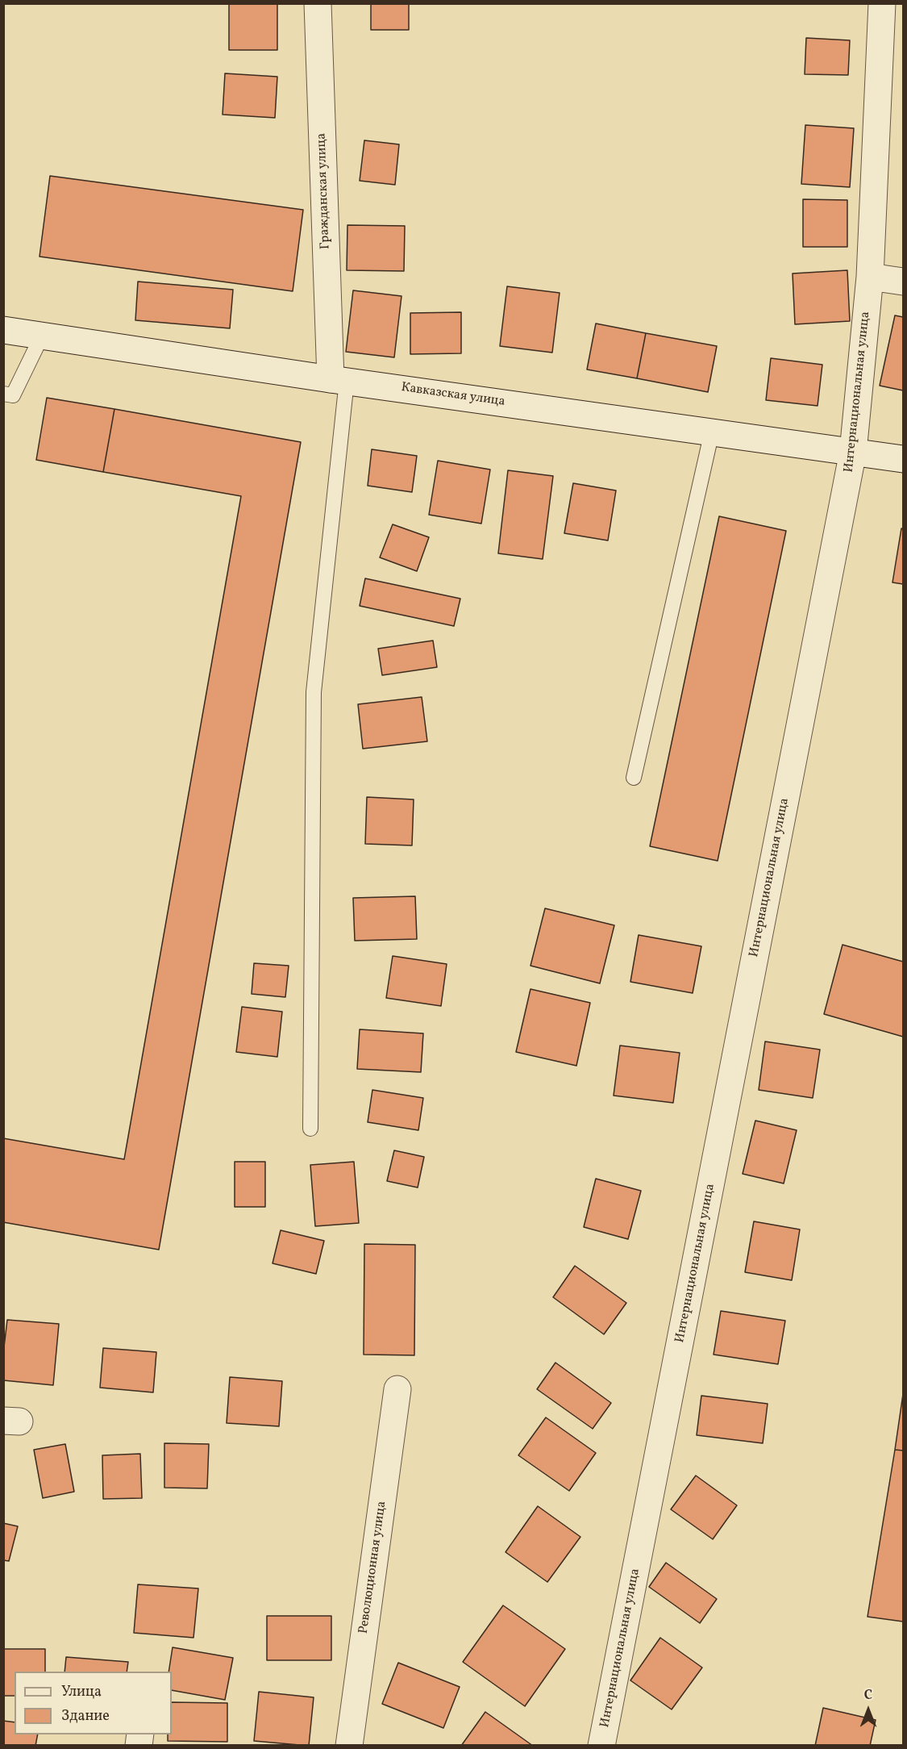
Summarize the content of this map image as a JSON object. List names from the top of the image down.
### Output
{
  "streets": {
    "street": [
      "Гражданская улица",
      "Интернациональная улица",
      "Кавказская улица",
      "Революционная улица"
    ]
  },
  "crossings": [
    ["Гражданская улица", "Кавказская улица"],
    ["Интернациональная улица", "Кавказская улица"]
  ],
  "legend": ["Улица", "Здание"],
  "north": "top"
}
